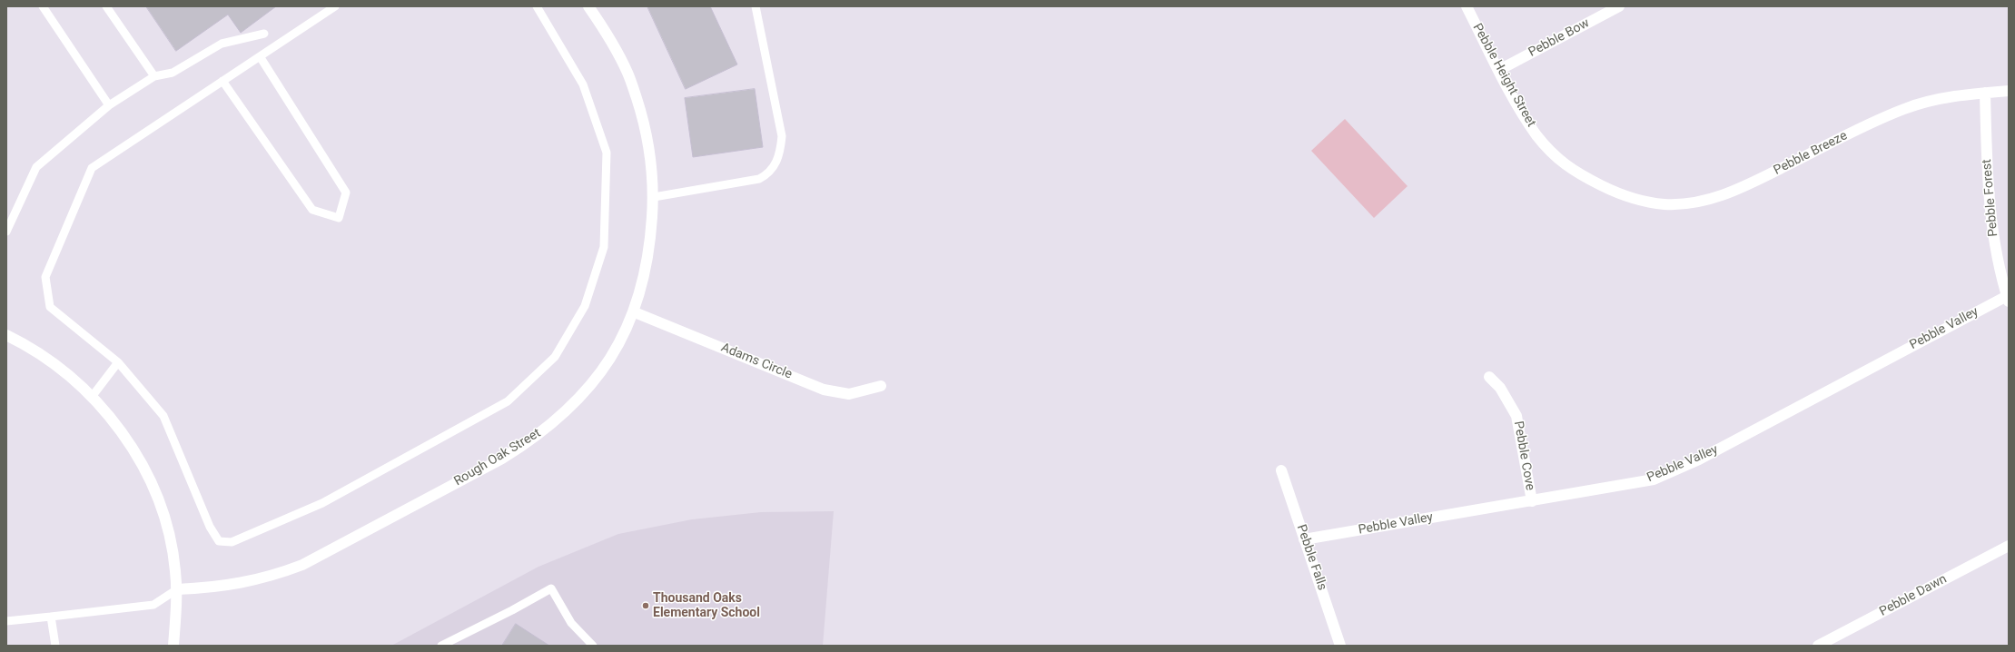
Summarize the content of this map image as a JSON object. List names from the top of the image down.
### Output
{
  "streets": {
    "street": [
      "Pebble Bow",
      "Pebble Height Street",
      "Pebble Breeze",
      "Pebble Forest",
      "Pebble Valley",
      "Adams Circle",
      "Pebble Cove",
      "Rough Oak Street",
      "Pebble Falls",
      "Pebble Dawn"
    ]
  },
  "crossings": [
    ["Pebble Bow", "Pebble Height Street"],
    ["Pebble Height Street", "Pebble Breeze"],
    ["Pebble Breeze", "Pebble Forest"],
    ["Pebble Forest", "Pebble Valley"],
    ["Pebble Valley", "Pebble Cove"],
    ["Pebble Valley", "Pebble Falls"],
    ["Adams Circle", "Rough Oak Street"]
  ],
  "places": ["Thousand Oaks Elementary School"]
}
